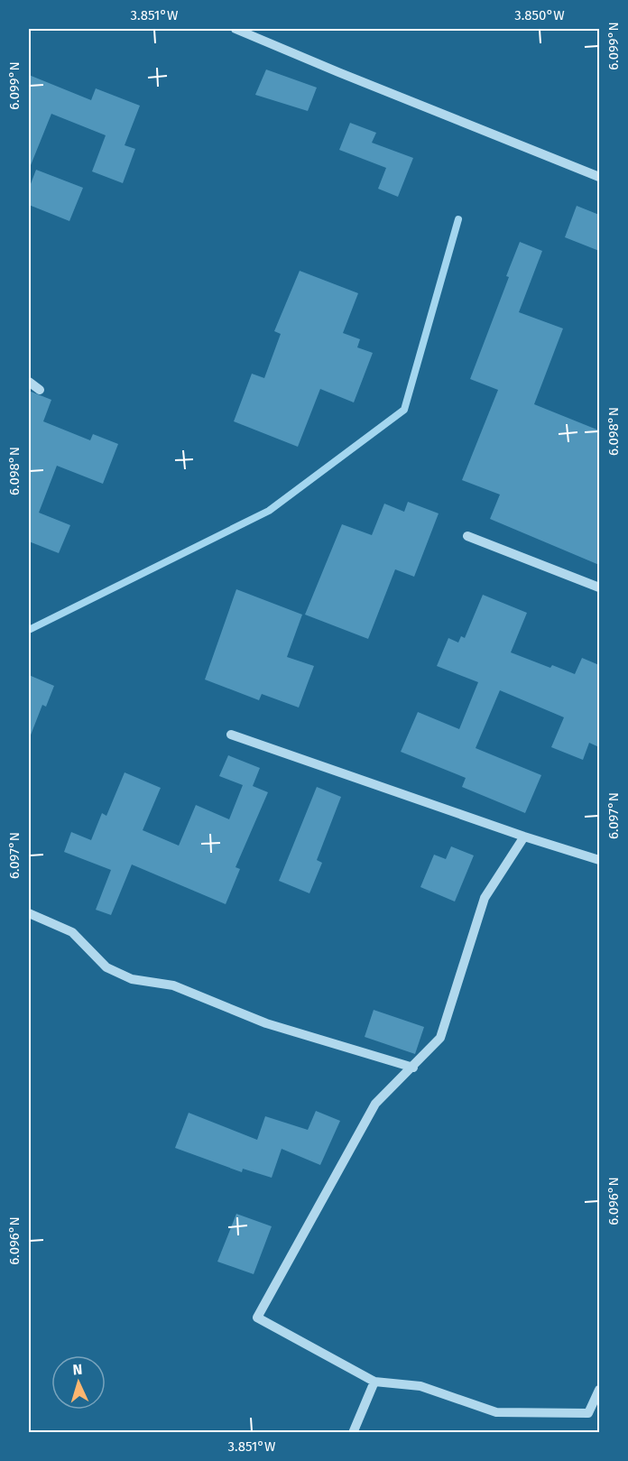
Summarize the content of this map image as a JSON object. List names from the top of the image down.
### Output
{
  "north": "top",
  "coordinates": [
    "3.851°W",
    "3.850°W",
    "6.099°N",
    "6.098°N",
    "6.097°N",
    "6.096°N"
  ]
}
